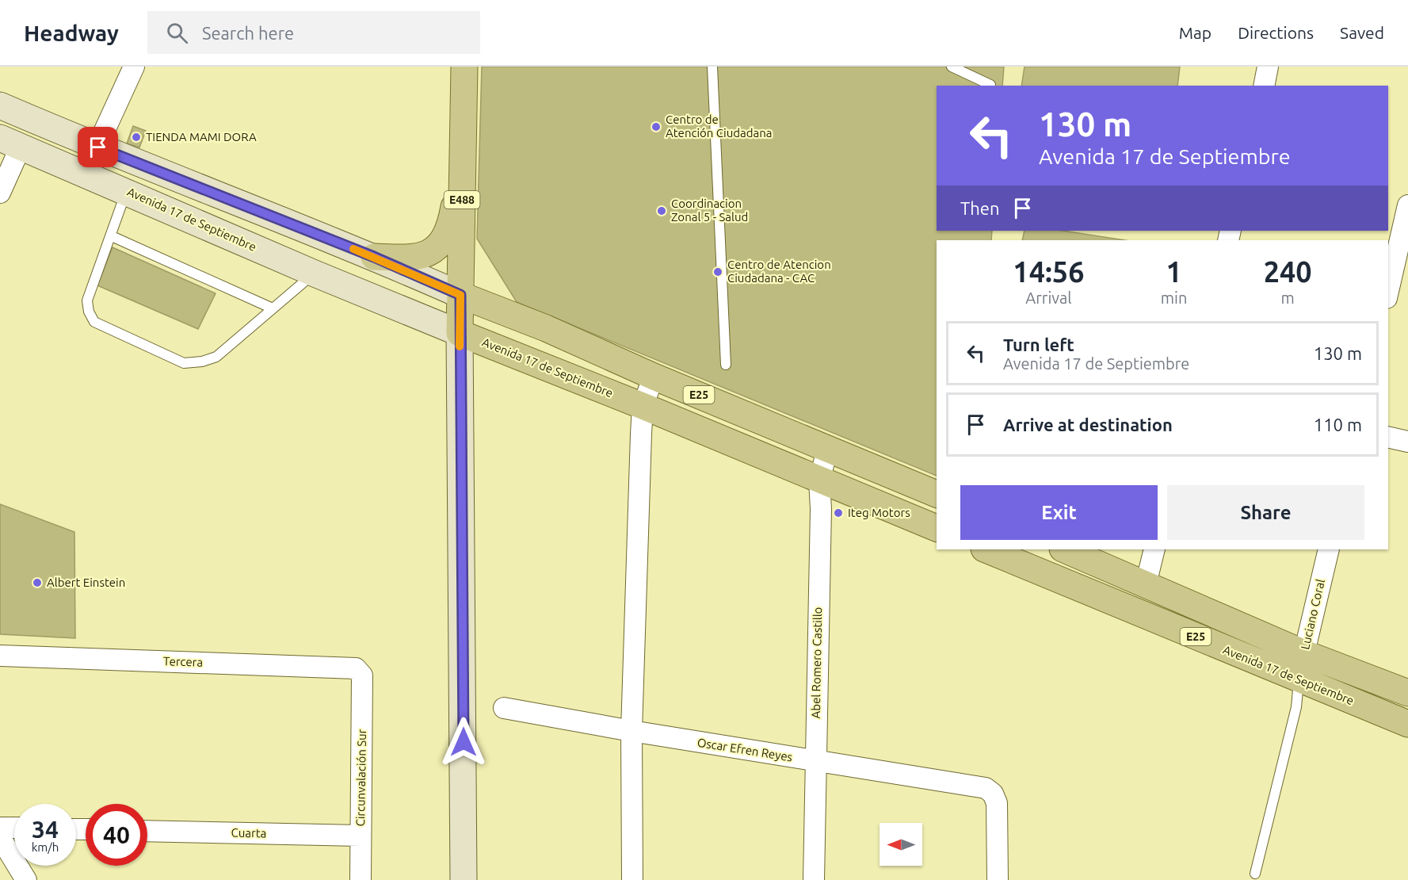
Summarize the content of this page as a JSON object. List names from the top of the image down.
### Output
{
  "streets": {
    "main road": ["E488", "Avenida 17 de Septiembre", "E25"],
    "street": [
      "Luciano Coral",
      "Tercera",
      "Abel Romero Castillo",
      "Oscar Efren Reyes",
      "Circunvalación Sur",
      "Cuarta"
    ]
  },
  "crossings": [
    ["E488", "Avenida 17 de Septiembre"],
    ["E488", "E25"],
    ["Avenida 17 de Septiembre", "Luciano Coral"],
    ["Avenida 17 de Septiembre", "Abel Romero Castillo"],
    ["E25", "Luciano Coral"],
    ["E25", "Abel Romero Castillo"],
    ["Tercera", "Circunvalación Sur"],
    ["Abel Romero Castillo", "Oscar Efren Reyes"],
    ["Circunvalación Sur", "Cuarta"]
  ],
  "places": [
    "Centro de Atención Ciudadana",
    "TIENDA MAMI DORA",
    "Coordinacion Zonal 5 - Salud",
    "Centro de Atencion Ciudadana - CAC",
    "Iteg Motors",
    "Albert Einstein"
  ],
  "north": "left",
  "page": {
    "header": "Headway",
    "search": "Search here",
    "nav": ["Map", "Directions", "Saved"],
    "turn": ["130 m", "Avenida 17 de Septiembre"],
    "then": "Then",
    "eta": [
      "14:56",
      "Arrival",
      "1",
      "min",
      "240",
      "m"
    ],
    "list": [
      {
        "name": "Turn left",
        "note": "Avenida 17 de Septiembre",
        "value": "130 m"
      },
      {
        "name": "Arrive at destination",
        "value": "110 m"
      }
    ],
    "buttons": ["Exit", "Share"],
    "speed": "34 km/h",
    "limit": "40"
  }
}
